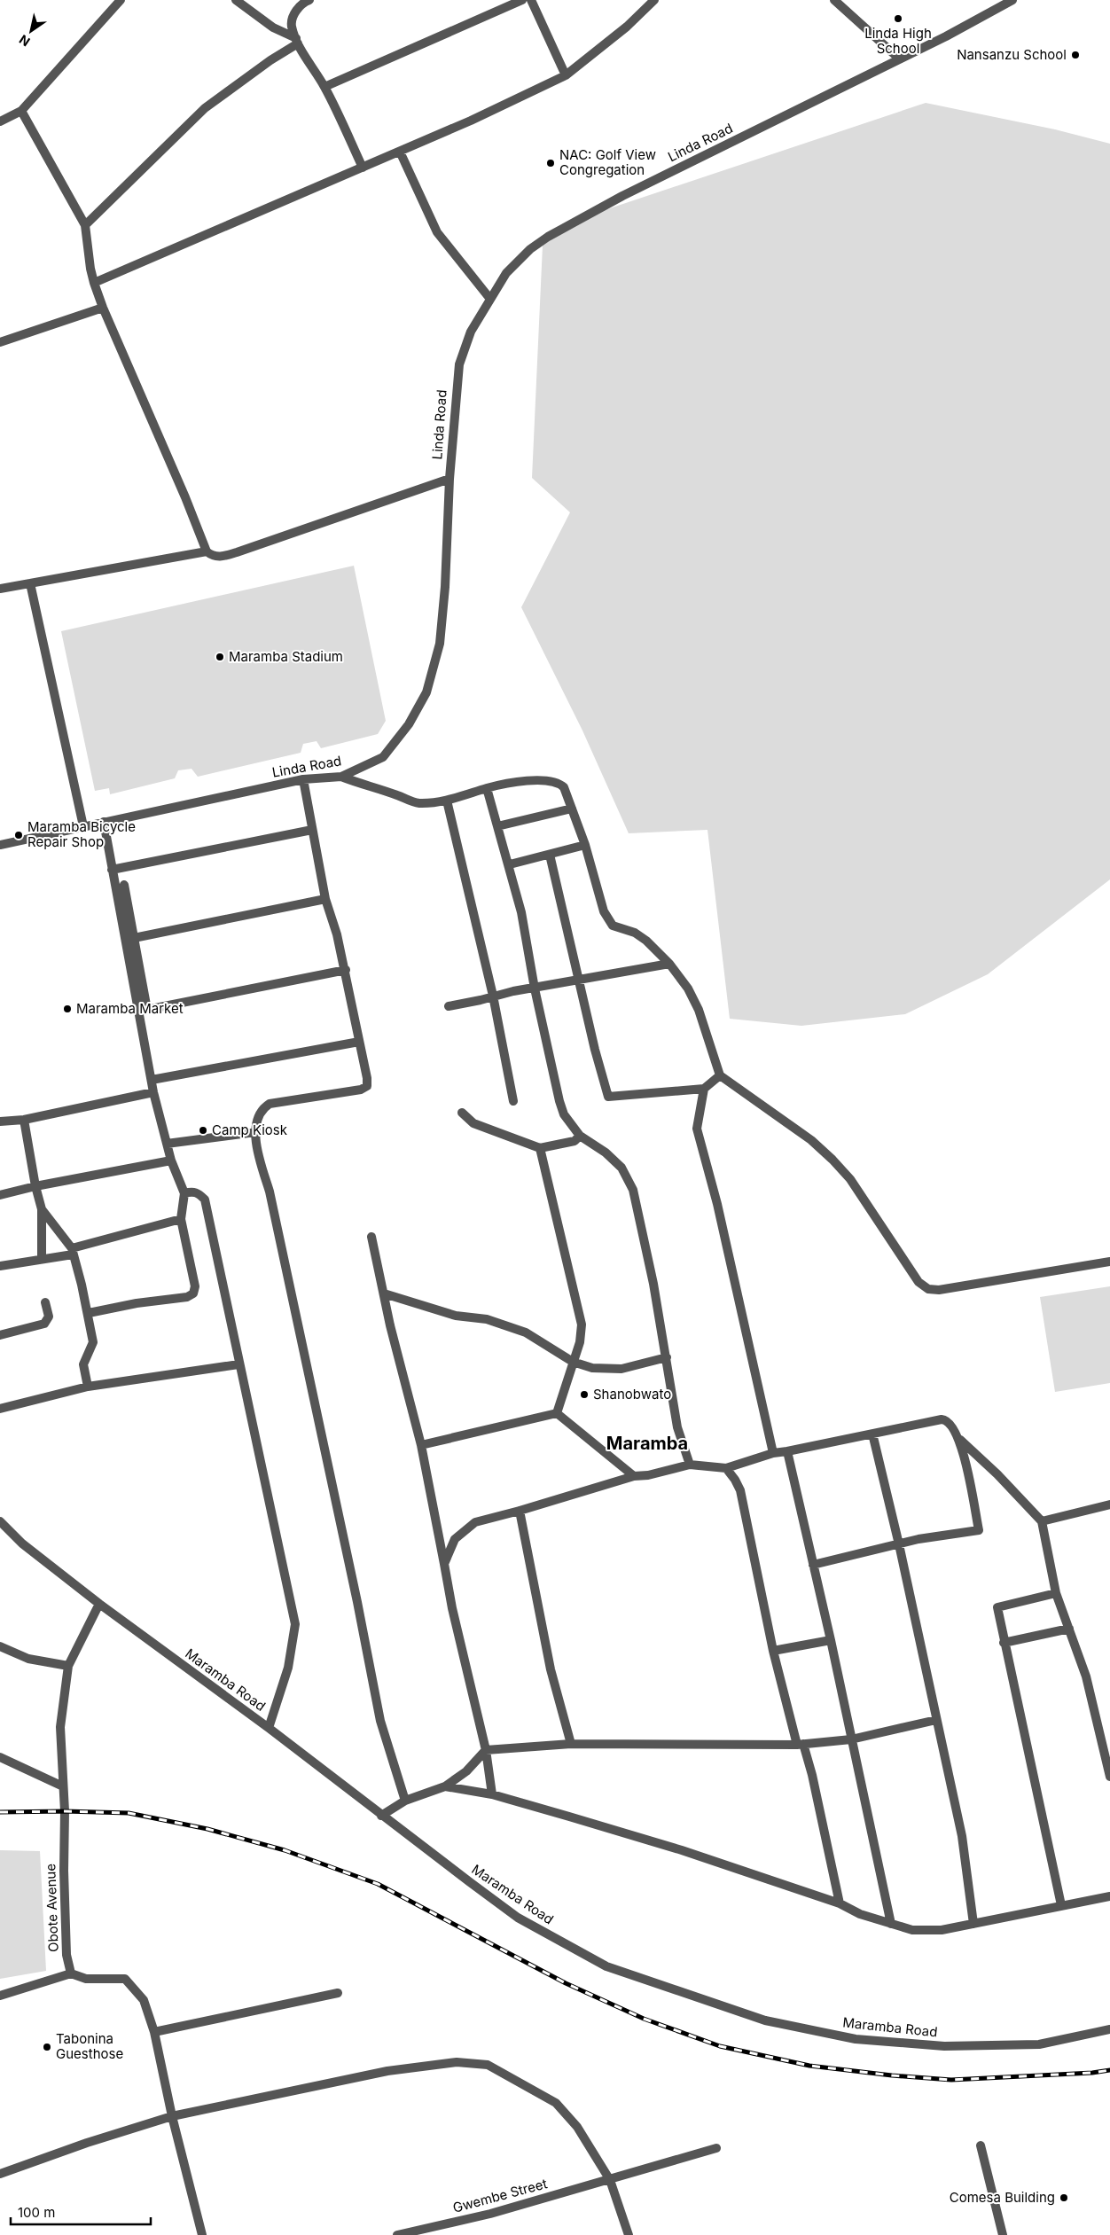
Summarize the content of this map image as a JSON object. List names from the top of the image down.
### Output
{
  "streets": {
    "street": [
      "Linda Road",
      "Maramba Road",
      "Obote Avenue",
      "Gwembe Street"
    ]
  },
  "crossings": [
    ["Maramba Road", "Obote Avenue"]
  ],
  "districts": ["Maramba"],
  "places": [
    "Linda High School",
    "Nansanzu School",
    "NAC: Golf View Congregation",
    "Maramba Stadium",
    "Maramba Bicycle Repair Shop",
    "Maramba Market",
    "Camp Kiosk",
    "Shanobwato",
    "Tabonina Guesthose",
    "Comesa Building"
  ],
  "scale_bar": "100 m",
  "north": "bottom left"
}
